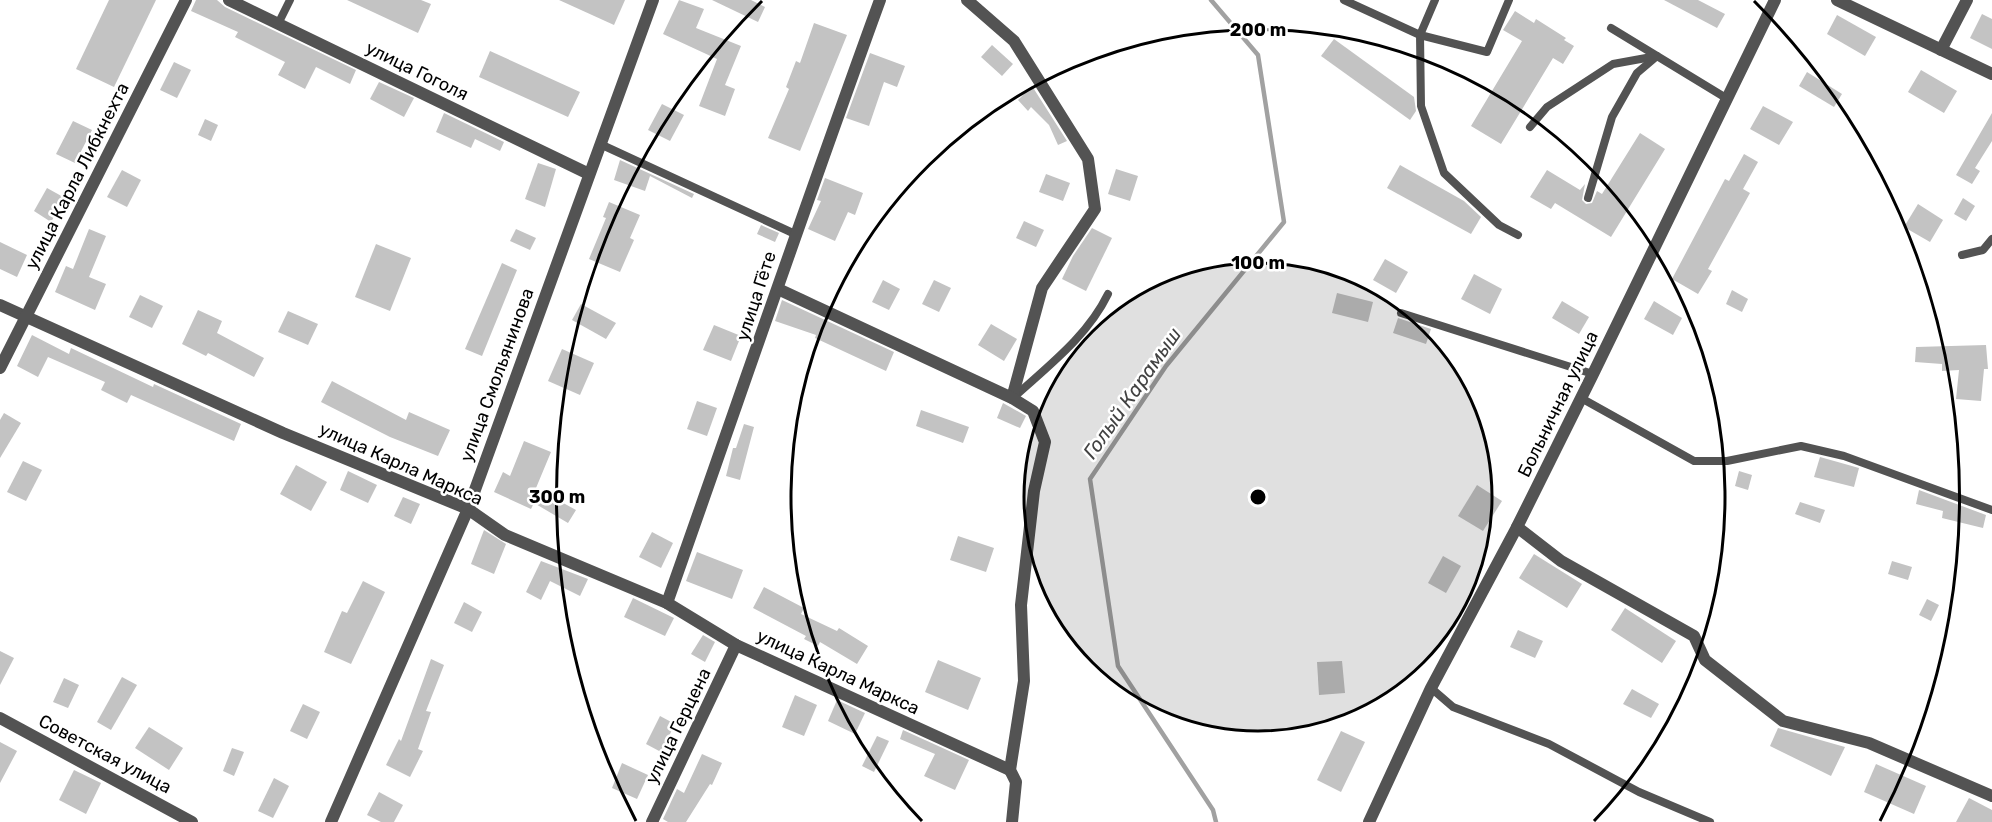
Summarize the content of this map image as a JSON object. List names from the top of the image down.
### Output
{
  "streets": {
    "street": [
      "улица Гоголя",
      "улица Карла Либкнехта",
      "улица Гёте",
      "улица Смольянинова",
      "Больничная улица",
      "улица Карла Маркса",
      "улица Герцена",
      "Советская улица"
    ]
  },
  "crossings": [
    ["улица Гоголя", "улица Смольянинова"],
    ["улица Карла Либкнехта", "улица Карла Маркса"],
    ["улица Гёте", "улица Карла Маркса"],
    ["улица Смольянинова", "улица Карла Маркса"],
    ["улица Карла Маркса", "улица Герцена"]
  ],
  "water": ["Голый Карамыш"],
  "rings": ["200 m", "100 m", "300 m"]
}
